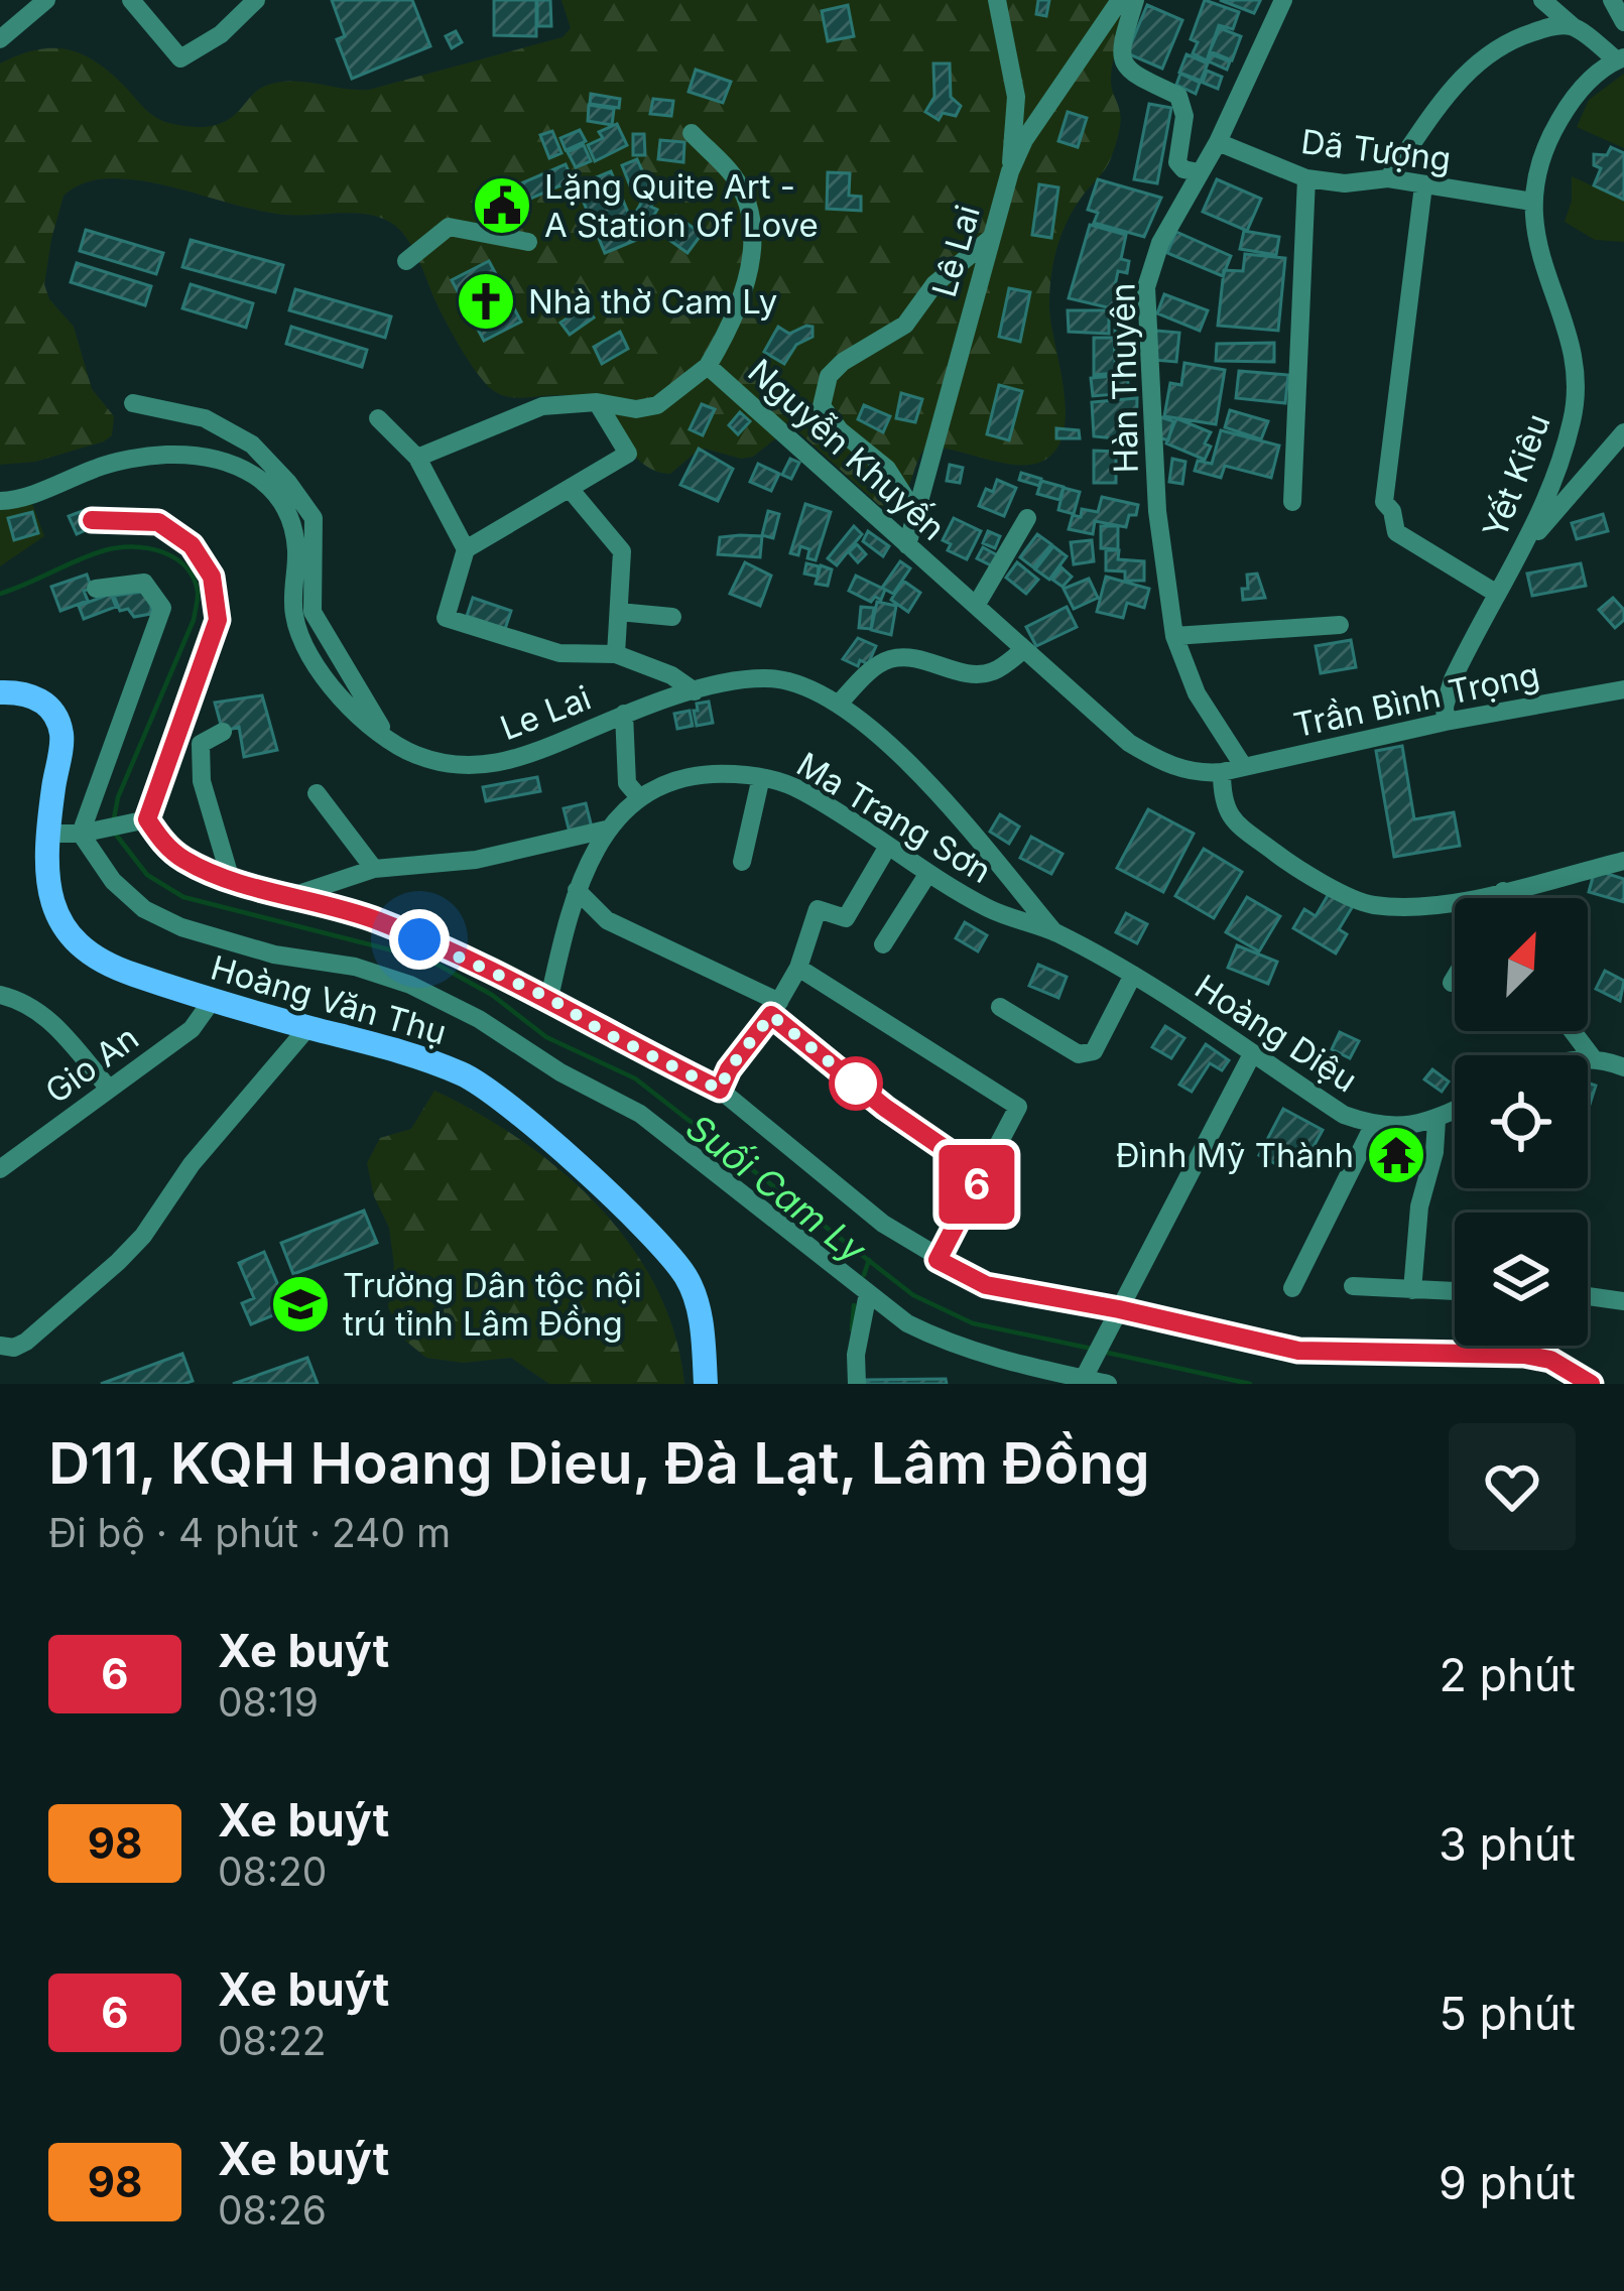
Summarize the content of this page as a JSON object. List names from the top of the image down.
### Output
{
  "streets": {
    "main road": ["Hoàng Văn Thụ"],
    "street": [
      "Dã Tượng",
      "Lê Lai",
      "Hàn Thuyên",
      "Nguyễn Khuyến",
      "Yết Kiêu",
      "Trần Bình Trọng",
      "Le Lai",
      "Ma Trang Sơn",
      "Hoàng Diệu",
      "Gio An"
    ]
  },
  "crossings": [
    ["Dã Tượng", "Hàn Thuyên"],
    ["Dã Tượng", "Yết Kiêu"],
    ["Lê Lai", "Nguyễn Khuyến"],
    ["Hàn Thuyên", "Trần Bình Trọng"],
    ["Nguyễn Khuyến", "Trần Bình Trọng"],
    ["Yết Kiêu", "Trần Bình Trọng"],
    ["Le Lai", "Ma Trang Sơn"],
    ["Le Lai", "Hoàng Diệu"],
    ["Ma Trang Sơn", "Hoàng Diệu"],
    ["Hoàng Văn Thụ", "Gio An"]
  ],
  "water": ["Suối Cam Ly"],
  "places": {
    "public building": ["Lặng Quite Art - A Station Of Love"],
    "church": ["Nhà thờ Cam Ly"],
    "temple": ["Đình Mỹ Thành"],
    "school or university": ["Trường Dân tộc nội trú tỉnh Lâm Đồng"]
  },
  "lines": ["bus line 6"],
  "north": "top right",
  "page": {
    "on_map": "6",
    "heading": ["D11, KQH Hoang Dieu, Đà Lạt, Lâm Đồng", "Đi bộ · 4 phút · 240 m"],
    "list": [
      {
        "mark": "6",
        "name": "Xe buýt",
        "note": "08:19",
        "value": "2 phút"
      },
      {
        "mark": "98",
        "name": "Xe buýt",
        "note": "08:20",
        "value": "3 phút"
      },
      {
        "mark": "6",
        "name": "Xe buýt",
        "note": "08:22",
        "value": "5 phút"
      },
      {
        "mark": "98",
        "name": "Xe buýt",
        "note": "08:26",
        "value": "9 phút"
      }
    ]
  }
}
